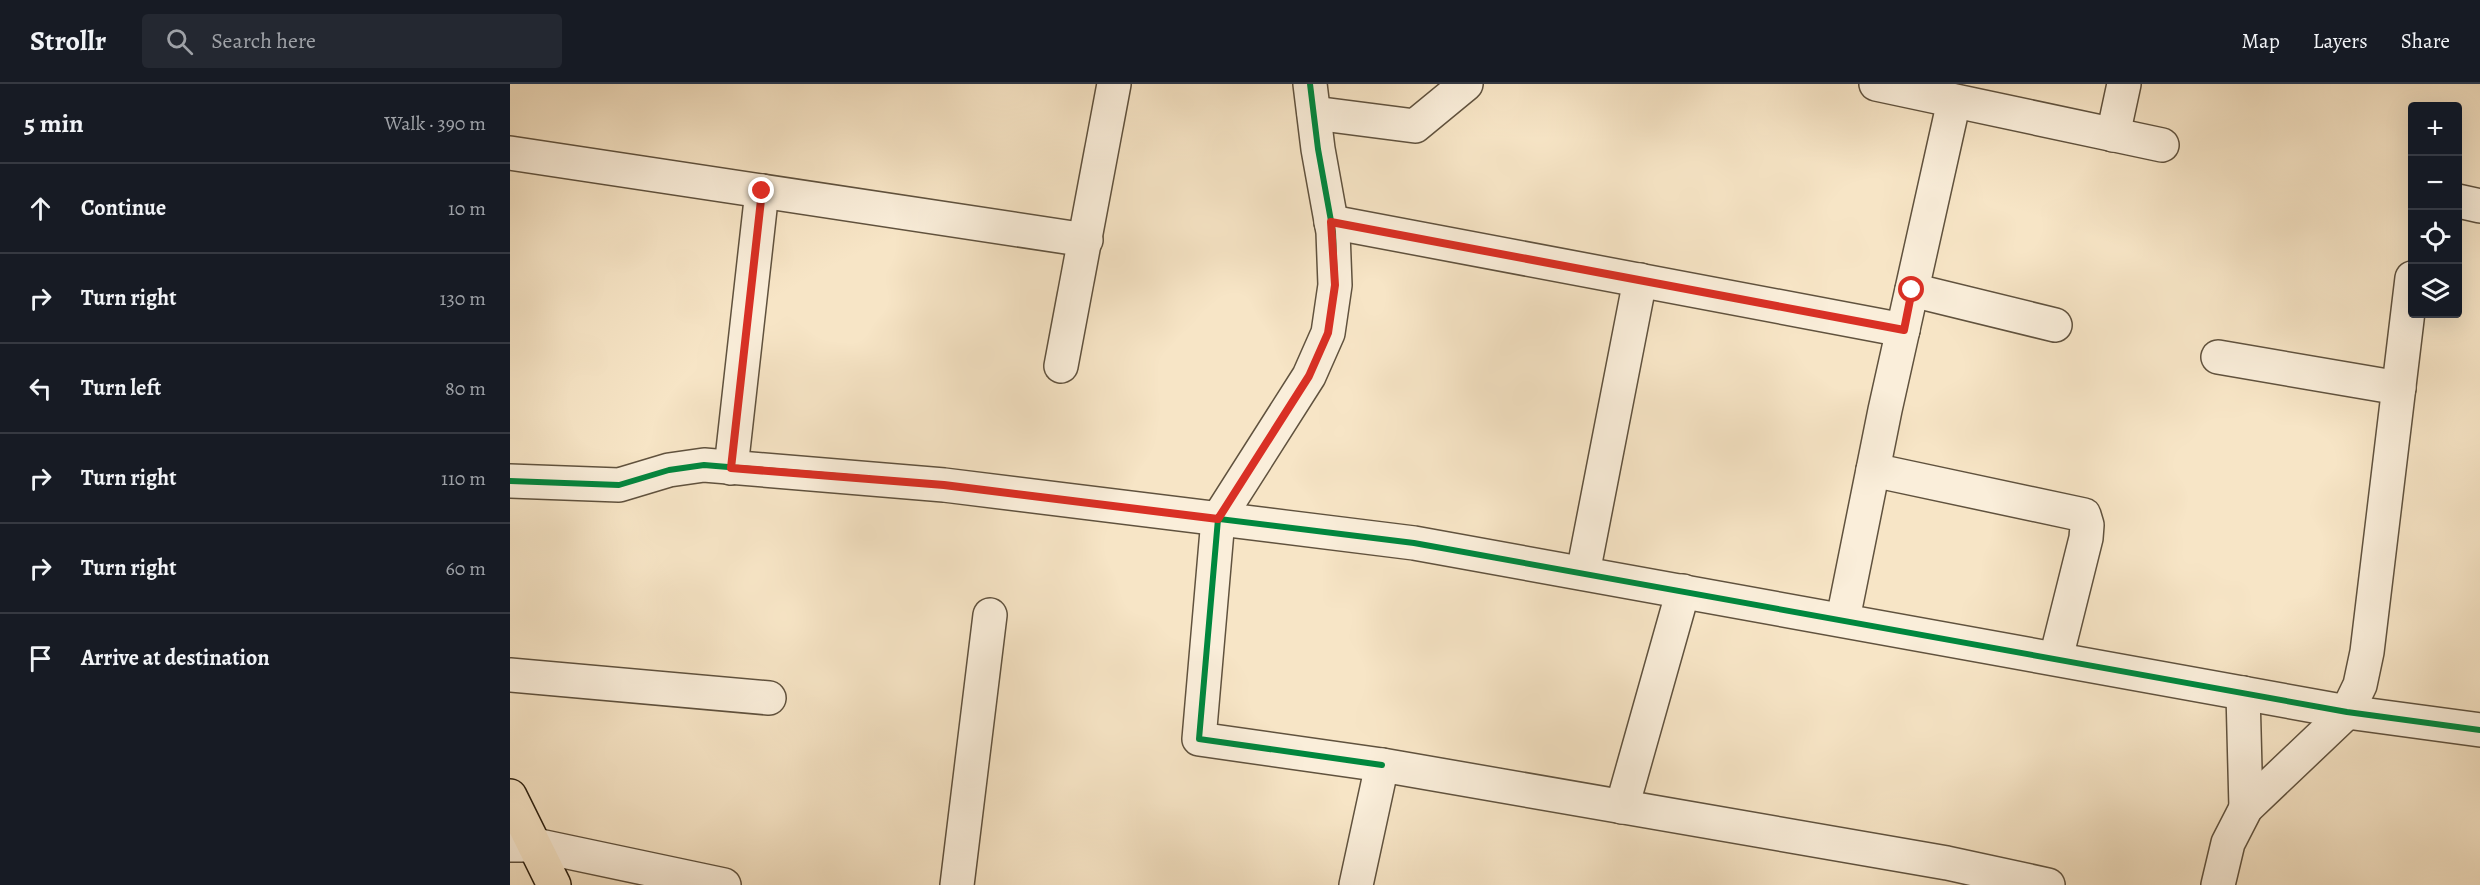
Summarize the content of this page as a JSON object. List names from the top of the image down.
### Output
{
  "page": {
    "header": "Strollr",
    "search": "Search here",
    "nav": ["Map", "Layers", "Share"],
    "heading": ["5 min", "Walk · 390 m"],
    "map_buttons": ["+", "−"],
    "list": [
      ["Continue", "10 m"],
      ["Turn right", "130 m"],
      ["Turn left", "80 m"],
      ["Turn right", "110 m"],
      ["Turn right", "60 m"],
      "Arrive at destination"
    ]
  }
}
